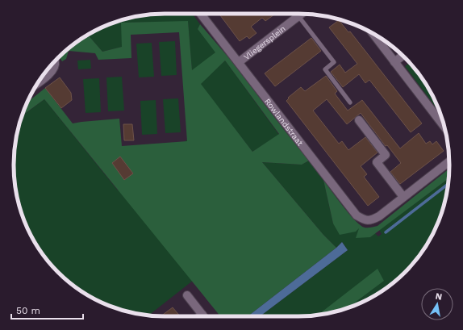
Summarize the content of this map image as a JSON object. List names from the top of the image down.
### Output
{
  "streets": {
    "street": ["Vliegersplein", "Rowlandstraat"]
  },
  "crossings": [
    ["Vliegersplein", "Rowlandstraat"]
  ],
  "scale_bar": "50 m",
  "north": "top"
}
